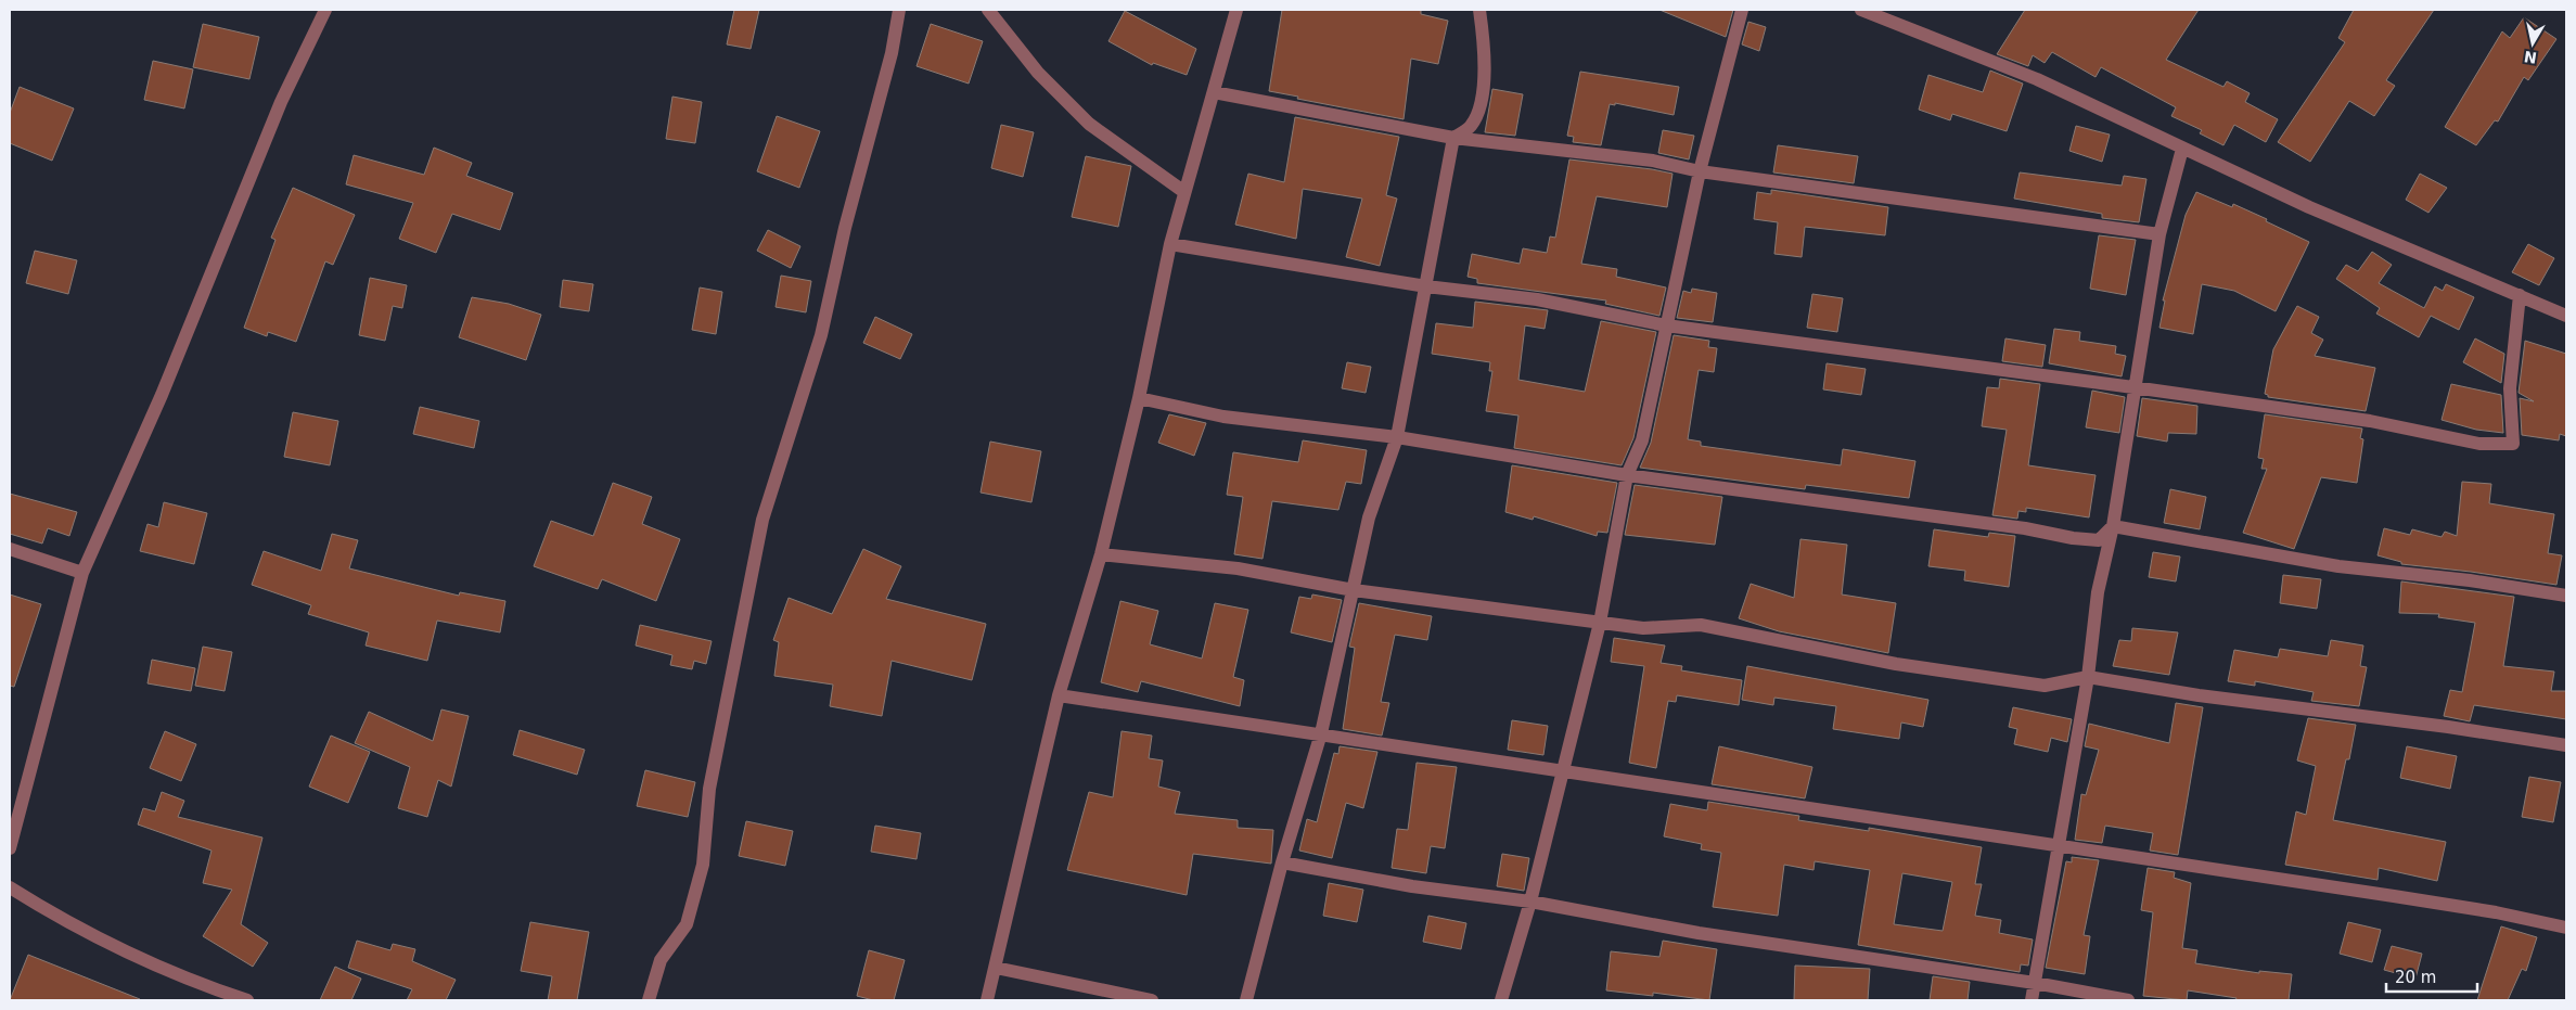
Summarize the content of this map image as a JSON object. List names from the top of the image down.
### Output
{
  "scale_bar": "20 m",
  "north": "bottom"
}
